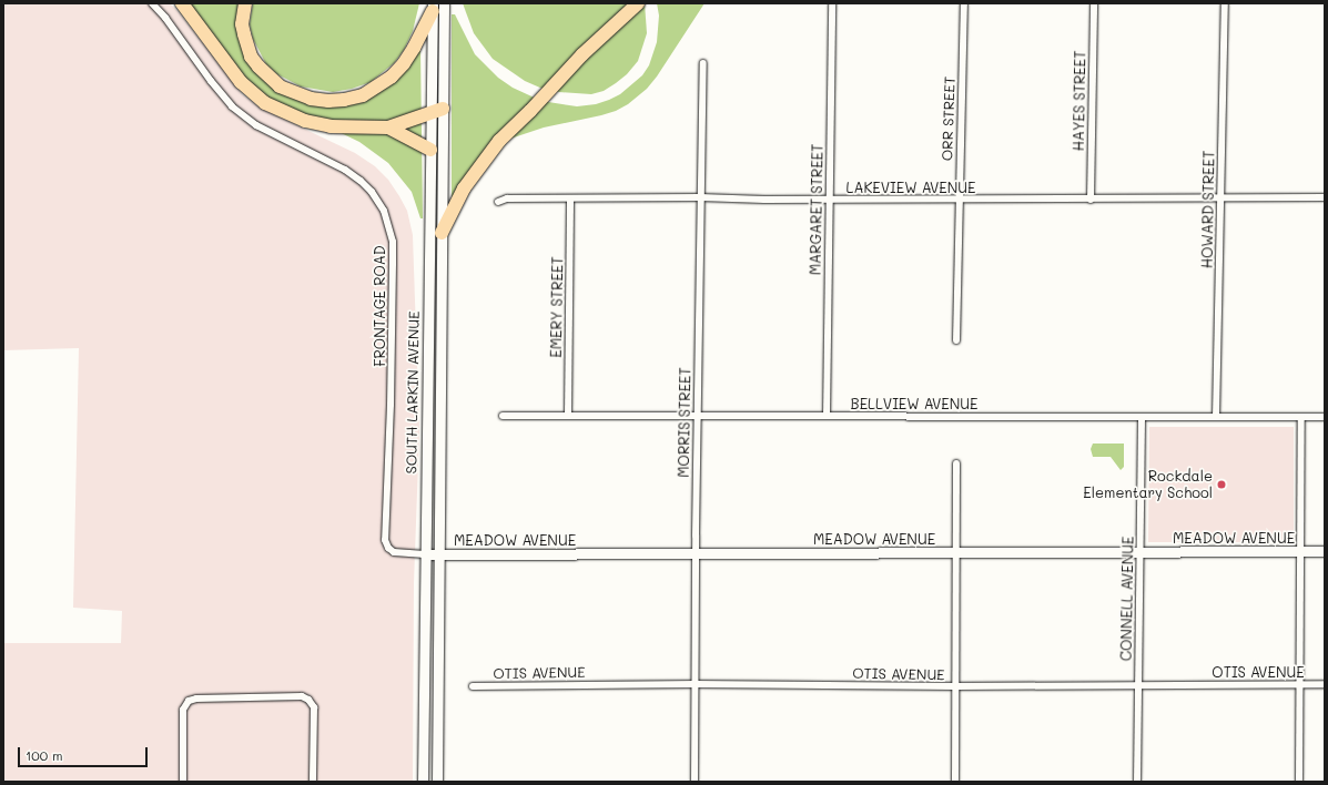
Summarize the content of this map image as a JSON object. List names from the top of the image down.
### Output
{
  "streets": {
    "main road": ["SOUTH LARKIN AVENUE", "MEADOW AVENUE"],
    "street": [
      "HAYES STREET",
      "ORR STREET",
      "LAKEVIEW AVENUE",
      "MARGARET STREET",
      "HOWARD STREET",
      "FRONTAGE ROAD",
      "EMERY STREET",
      "BELLVIEW AVENUE",
      "MORRIS STREET",
      "CONNELL AVENUE",
      "OTIS AVENUE"
    ]
  },
  "crossings": [
    ["HAYES STREET", "LAKEVIEW AVENUE"],
    ["ORR STREET", "LAKEVIEW AVENUE"],
    ["LAKEVIEW AVENUE", "MARGARET STREET"],
    ["LAKEVIEW AVENUE", "HOWARD STREET"],
    ["LAKEVIEW AVENUE", "EMERY STREET"],
    ["LAKEVIEW AVENUE", "MORRIS STREET"],
    ["MARGARET STREET", "BELLVIEW AVENUE"],
    ["HOWARD STREET", "BELLVIEW AVENUE"],
    ["FRONTAGE ROAD", "SOUTH LARKIN AVENUE"],
    ["FRONTAGE ROAD", "MEADOW AVENUE"],
    ["EMERY STREET", "BELLVIEW AVENUE"],
    ["SOUTH LARKIN AVENUE", "MEADOW AVENUE"],
    ["BELLVIEW AVENUE", "MORRIS STREET"],
    ["BELLVIEW AVENUE", "CONNELL AVENUE"],
    ["MORRIS STREET", "MEADOW AVENUE"],
    ["MORRIS STREET", "OTIS AVENUE"],
    ["MEADOW AVENUE", "CONNELL AVENUE"],
    ["CONNELL AVENUE", "OTIS AVENUE"]
  ],
  "places": ["Rockdale Elementary School"],
  "scale_bar": "100 m"
}
